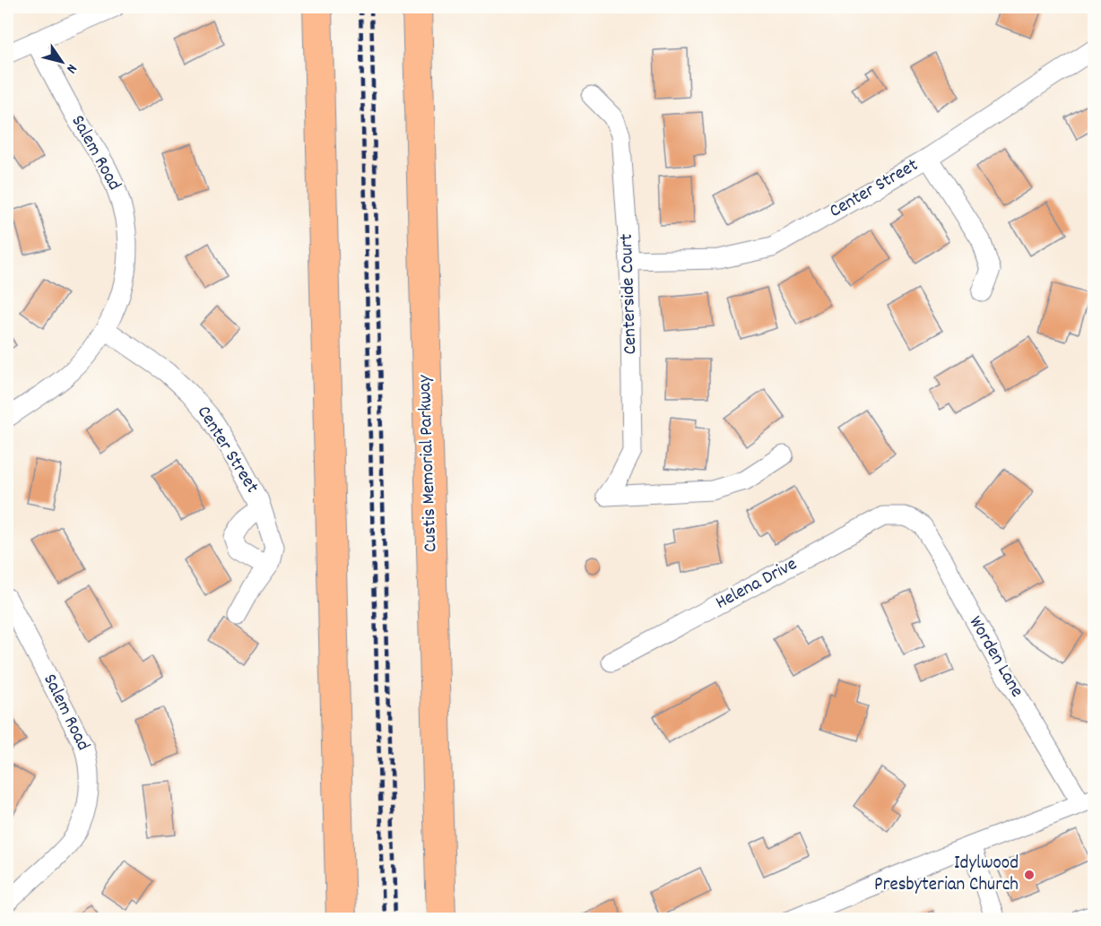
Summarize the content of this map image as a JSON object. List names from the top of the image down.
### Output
{
  "streets": {
    "highway": ["Custis Memorial Parkway"],
    "street": [
      "Salem Road",
      "Center Street",
      "Centerside Court",
      "Helena Drive",
      "Worden Lane"
    ]
  },
  "crossings": [
    ["Salem Road", "Center Street"],
    ["Center Street", "Centerside Court"],
    ["Helena Drive", "Worden Lane"]
  ],
  "places": ["Idylwood Presbyterian Church"],
  "north": "bottom right"
}
